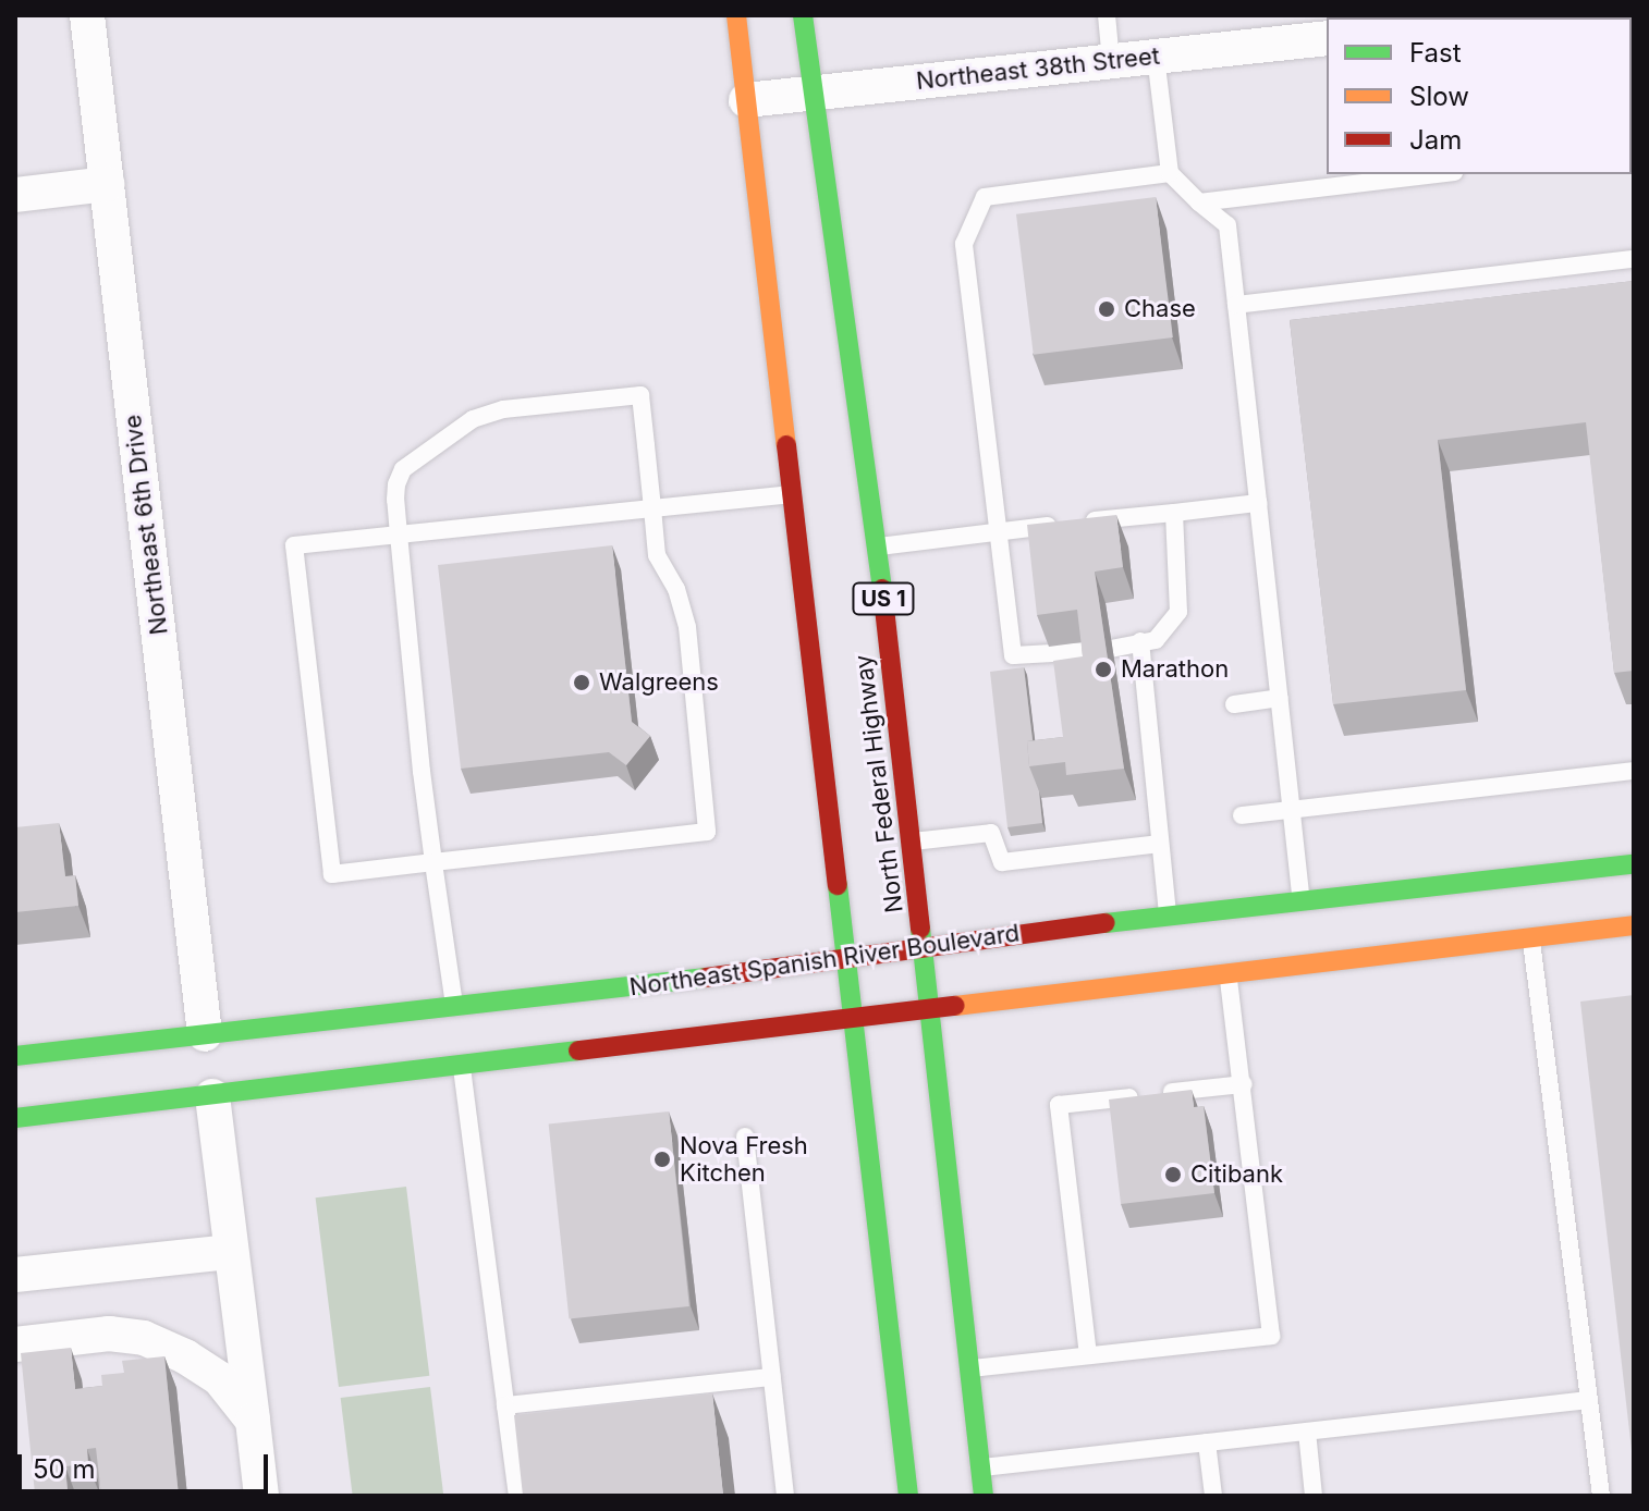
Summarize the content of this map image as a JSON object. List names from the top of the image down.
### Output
{
  "streets": {
    "main road": ["US 1", "North Federal Highway", "Northeast Spanish River Boulevard"],
    "street": ["Northeast 38th Street", "Northeast 6th Drive"]
  },
  "crossings": [
    ["Northeast 38th Street", "North Federal Highway"],
    ["Northeast 6th Drive", "Northeast Spanish River Boulevard"],
    ["North Federal Highway", "Northeast Spanish River Boulevard"]
  ],
  "places": [
    "Chase",
    "Marathon",
    "Walgreens",
    "Nova Fresh Kitchen",
    "Citibank"
  ],
  "legend": ["Fast", "Slow", "Jam"],
  "scale_bar": "50 m"
}
